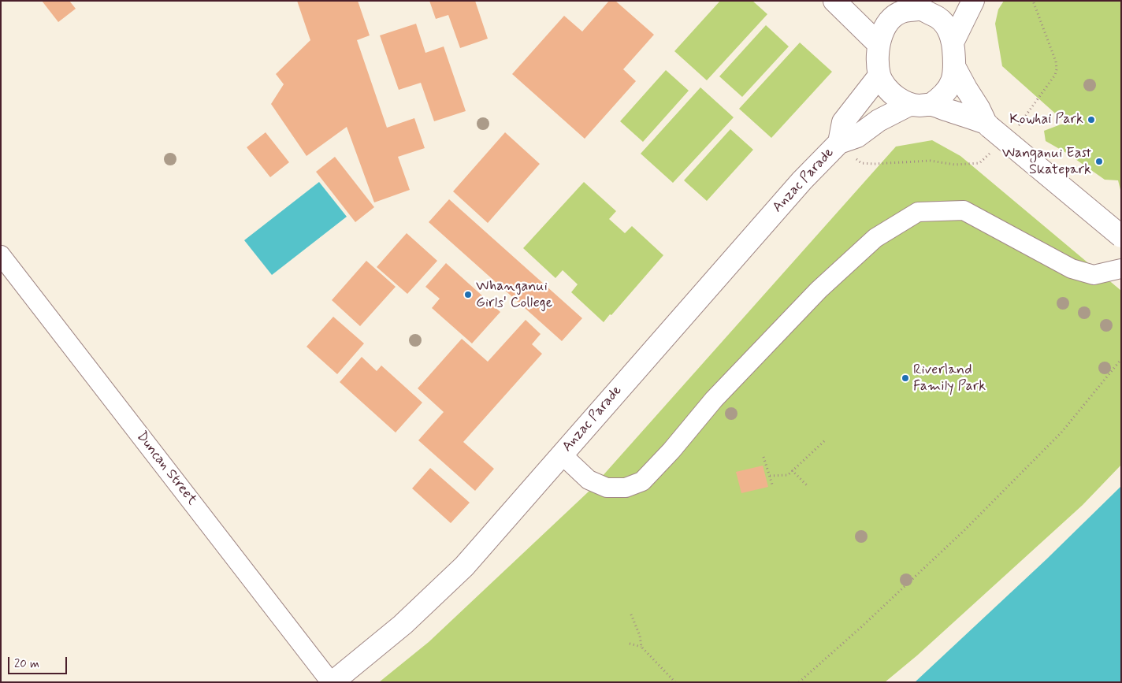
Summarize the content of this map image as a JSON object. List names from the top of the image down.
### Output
{
  "streets": {
    "main road": ["Anzac Parade"],
    "street": ["Duncan Street"]
  },
  "crossings": [
    ["Anzac Parade", "Duncan Street"]
  ],
  "places": [
    "Kowhai Park",
    "Wanganui East Skatepark",
    "Whanganui Girls' College",
    "Riverland Family Park"
  ],
  "scale_bar": "20 m"
}
